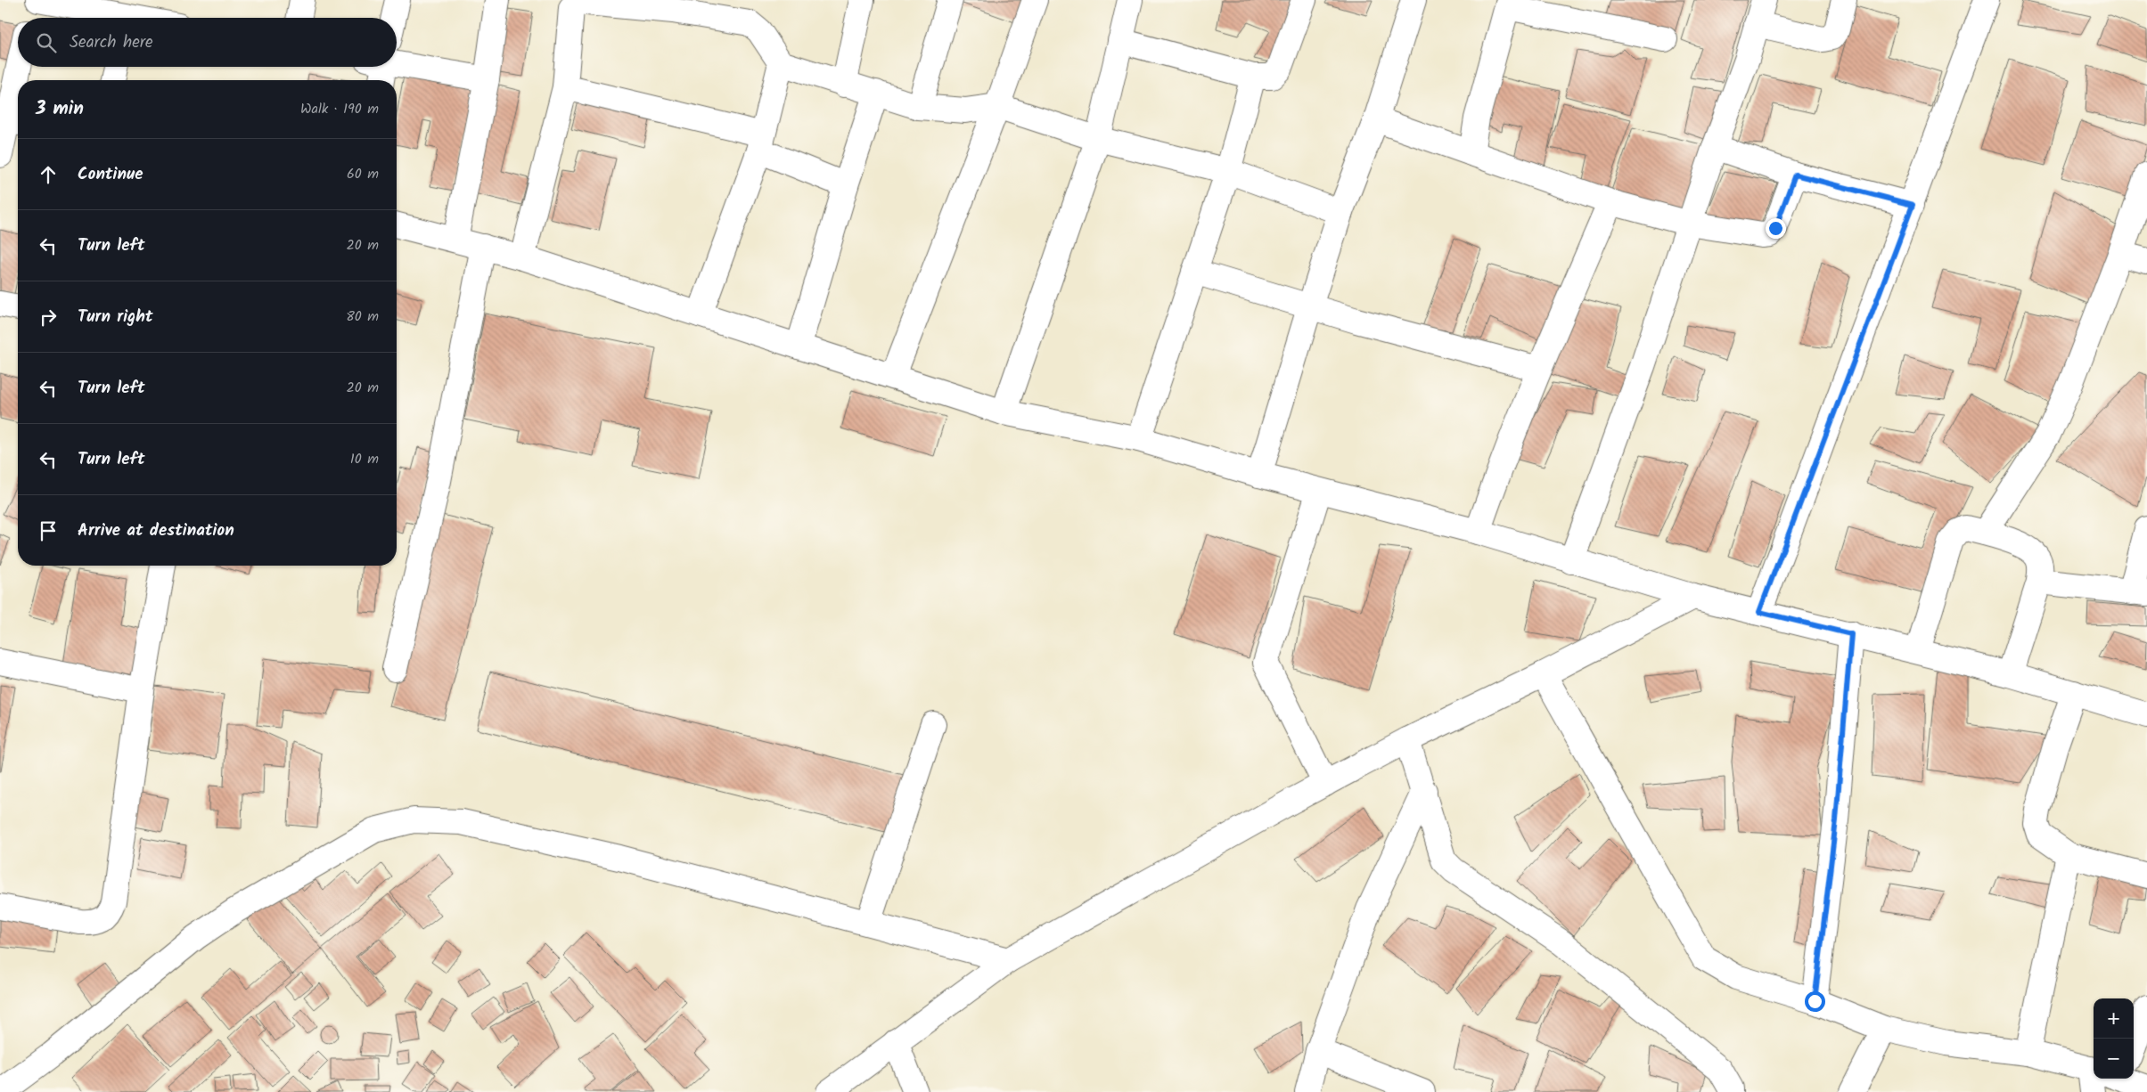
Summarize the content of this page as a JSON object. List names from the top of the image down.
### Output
{
  "page": {
    "search": "Search here",
    "heading": ["3 min", "Walk · 190 m"],
    "list": [
      ["Continue", "60 m"],
      ["Turn left", "20 m"],
      ["Turn right", "80 m"],
      ["Turn left", "20 m"],
      ["Turn left", "10 m"],
      "Arrive at destination"
    ],
    "map_buttons": ["+", "−"]
  }
}
